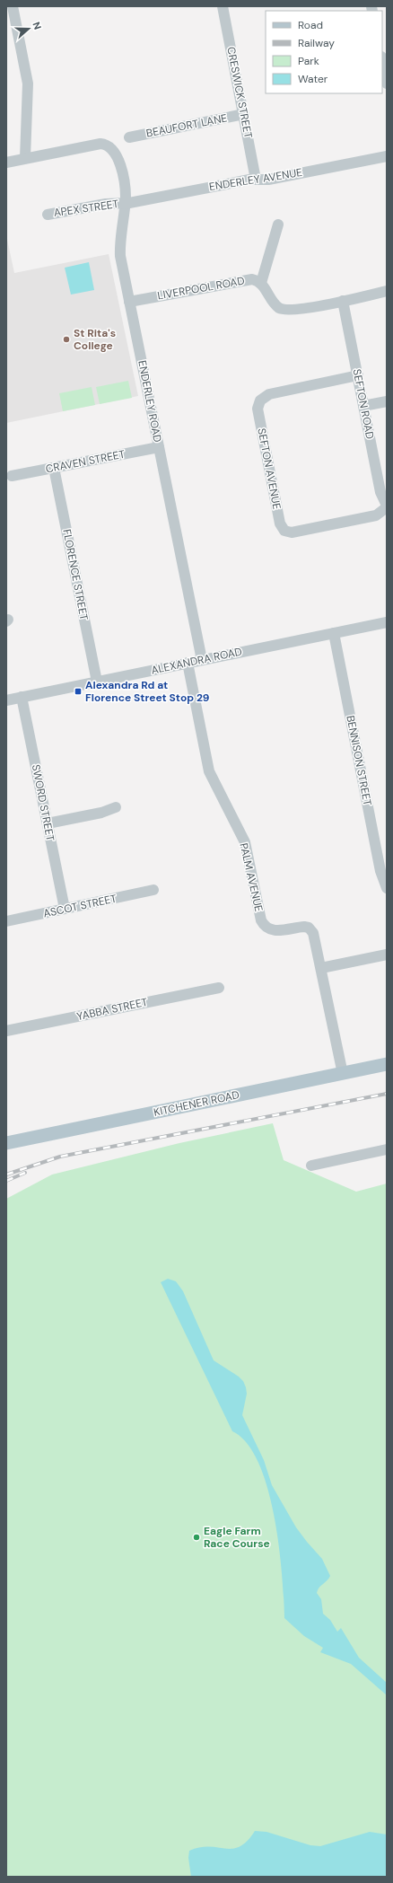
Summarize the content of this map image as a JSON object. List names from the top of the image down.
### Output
{
  "streets": {
    "main road": ["KITCHENER ROAD"],
    "street": [
      "CRESWICK STREET",
      "BEAUFORT LANE",
      "ENDERLEY AVENUE",
      "APEX STREET",
      "LIVERPOOL ROAD",
      "ENDERLEY ROAD",
      "SEFTON ROAD",
      "CRAVEN STREET",
      "SEFTON AVENUE",
      "FLORENCE STREET",
      "ALEXANDRA ROAD",
      "BENNISON STREET",
      "SWORD STREET",
      "PALM AVENUE",
      "ASCOT STREET",
      "YABBA STREET"
    ]
  },
  "crossings": [
    ["CRESWICK STREET", "BEAUFORT LANE"],
    ["CRESWICK STREET", "ENDERLEY AVENUE"],
    ["ENDERLEY AVENUE", "APEX STREET"],
    ["ENDERLEY AVENUE", "ENDERLEY ROAD"],
    ["APEX STREET", "ENDERLEY ROAD"],
    ["LIVERPOOL ROAD", "ENDERLEY ROAD"],
    ["LIVERPOOL ROAD", "SEFTON ROAD"],
    ["ENDERLEY ROAD", "CRAVEN STREET"],
    ["ENDERLEY ROAD", "ALEXANDRA ROAD"],
    ["SEFTON ROAD", "SEFTON AVENUE"],
    ["CRAVEN STREET", "FLORENCE STREET"],
    ["FLORENCE STREET", "ALEXANDRA ROAD"],
    ["ALEXANDRA ROAD", "BENNISON STREET"],
    ["ALEXANDRA ROAD", "SWORD STREET"],
    ["ALEXANDRA ROAD", "PALM AVENUE"],
    ["SWORD STREET", "ASCOT STREET"],
    ["PALM AVENUE", "KITCHENER ROAD"]
  ],
  "places": {
    "other": ["St Rita's College", "Eagle Farm Race Course"],
    "transit": ["Alexandra Rd at Florence Street Stop 29"]
  },
  "legend": [
    "Road",
    "Railway",
    "Park",
    "Water"
  ],
  "north": "right"
}
